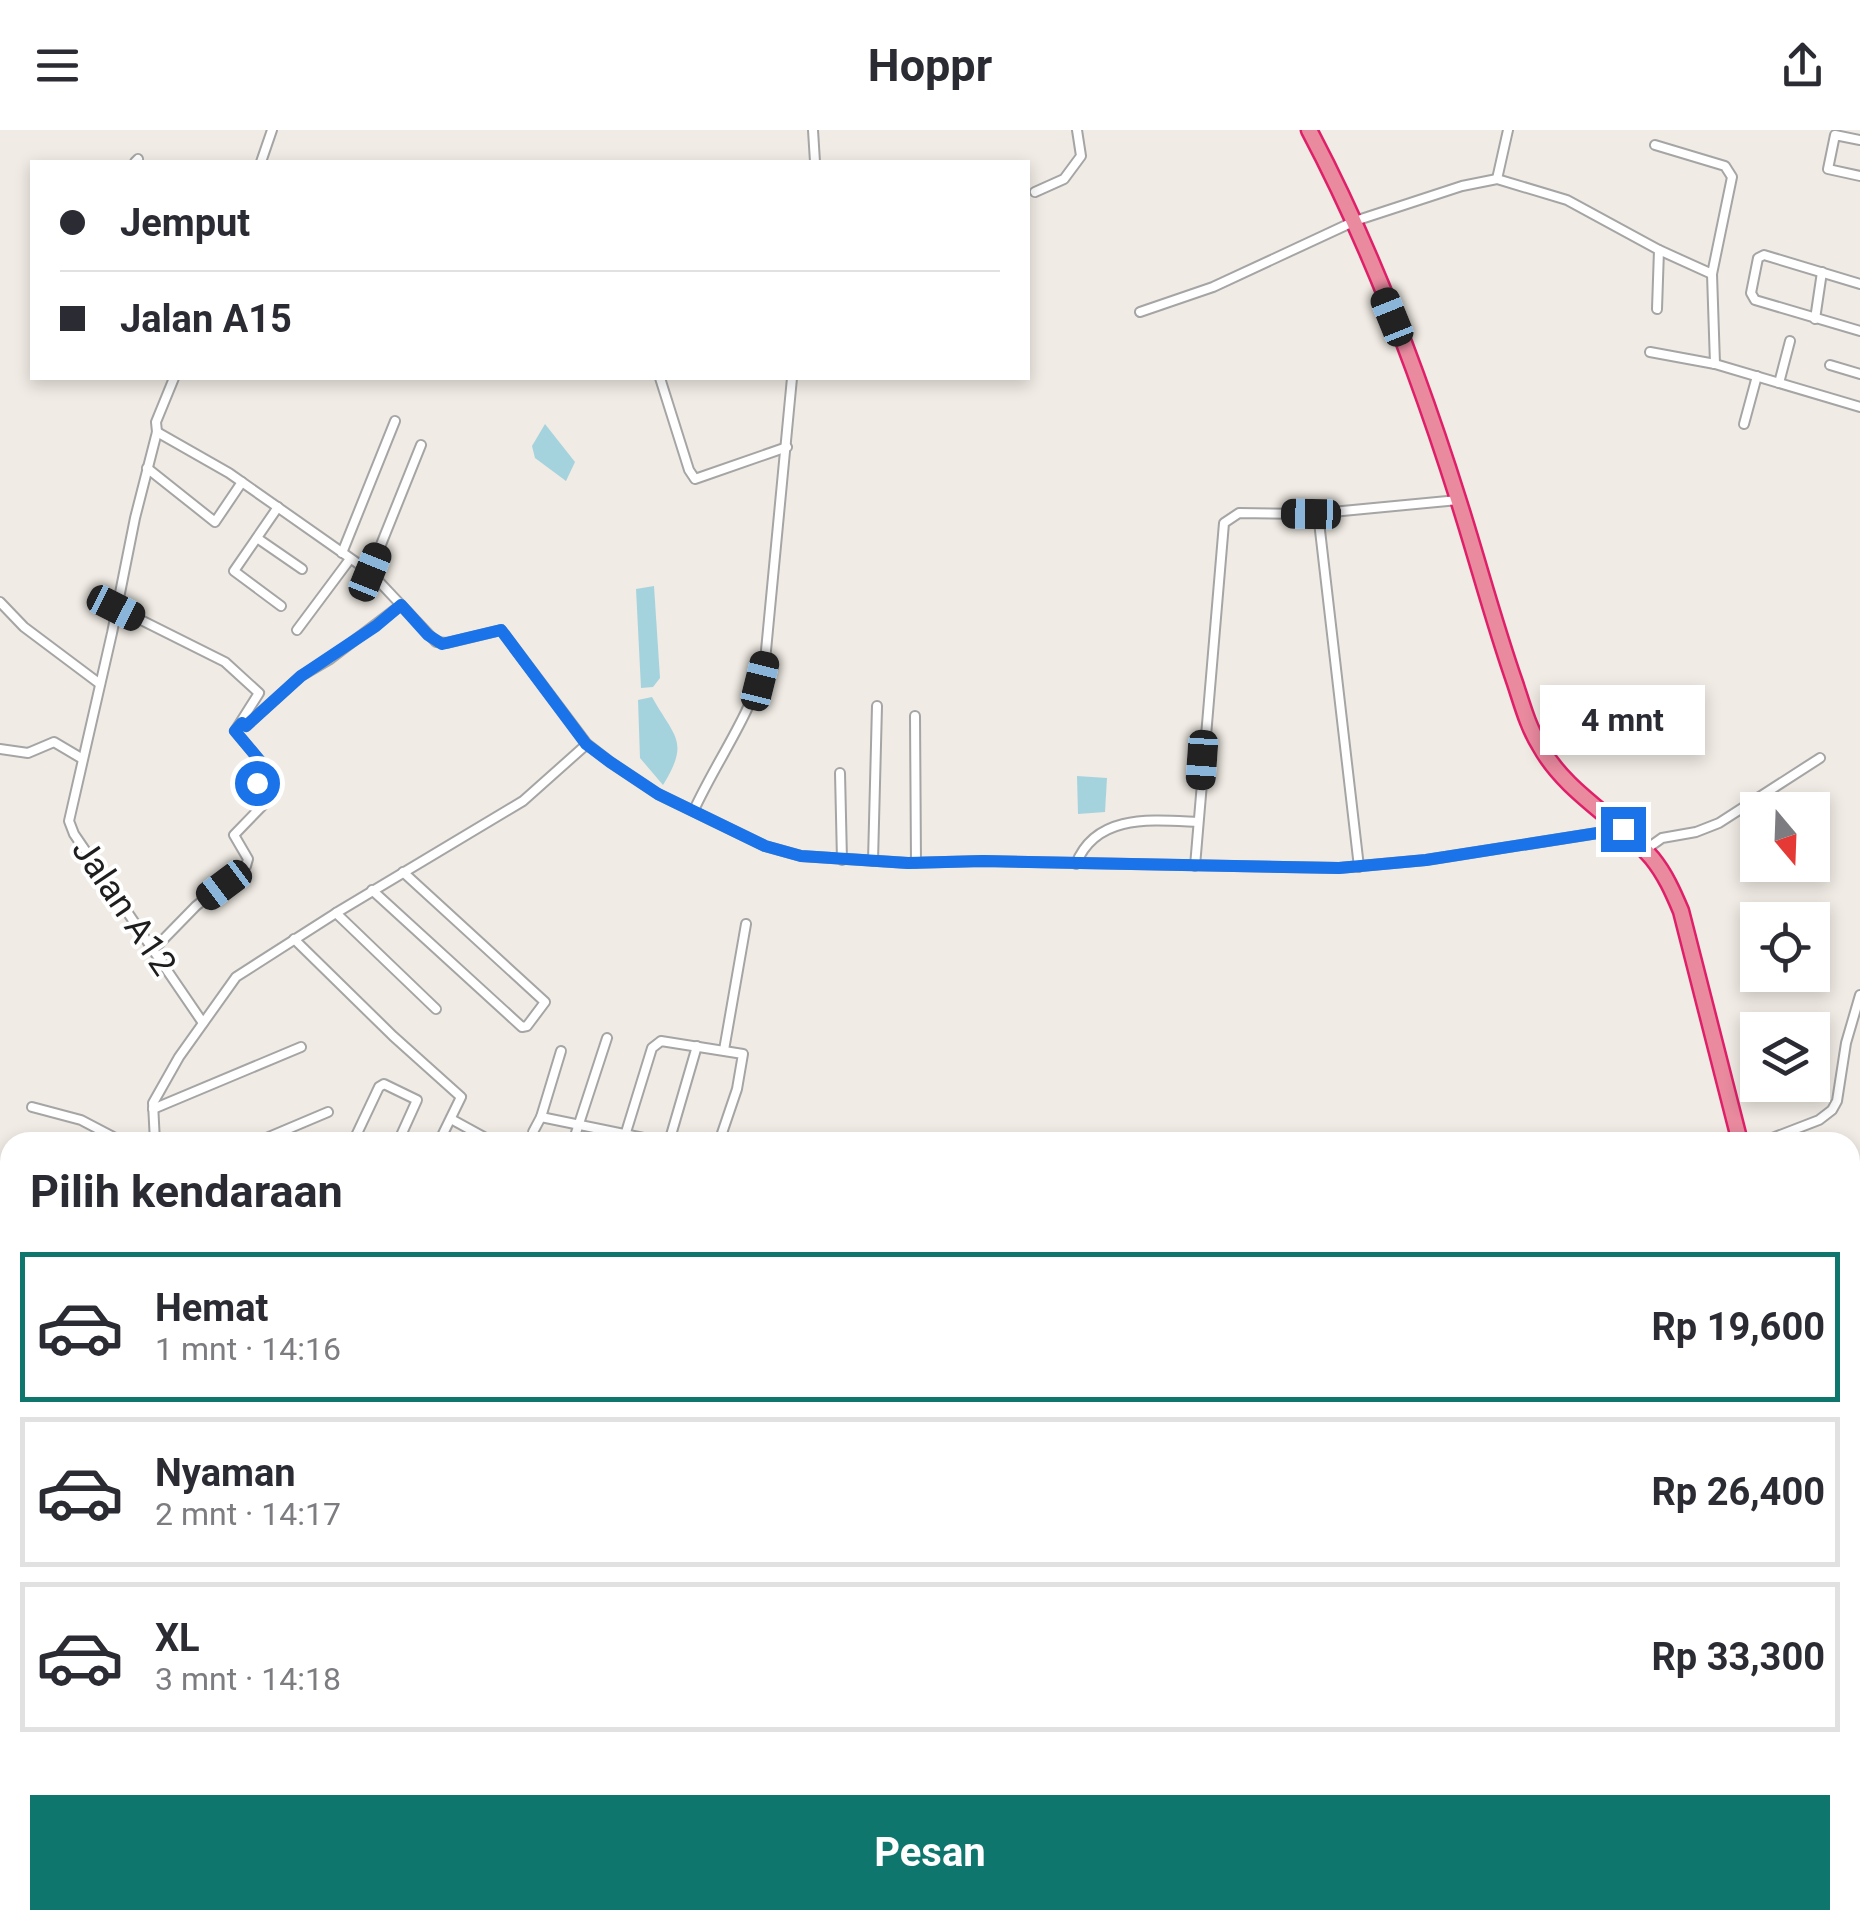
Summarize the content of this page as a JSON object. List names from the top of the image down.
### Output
{
  "streets": {
    "street": ["Jalan A12"]
  },
  "north": "bottom",
  "page": {
    "header": "Hoppr",
    "banner": ["Jemput", "Jalan A15"],
    "bubble": "4 mnt",
    "heading": "Pilih kendaraan",
    "list": [
      {
        "name": "Hemat",
        "note": "1 mnt · 14:16",
        "value": "Rp 19,600"
      },
      {
        "name": "Nyaman",
        "note": "2 mnt · 14:17",
        "value": "Rp 26,400"
      },
      {
        "name": "XL",
        "note": "3 mnt · 14:18",
        "value": "Rp 33,300"
      }
    ],
    "buttons": "Pesan"
  }
}
